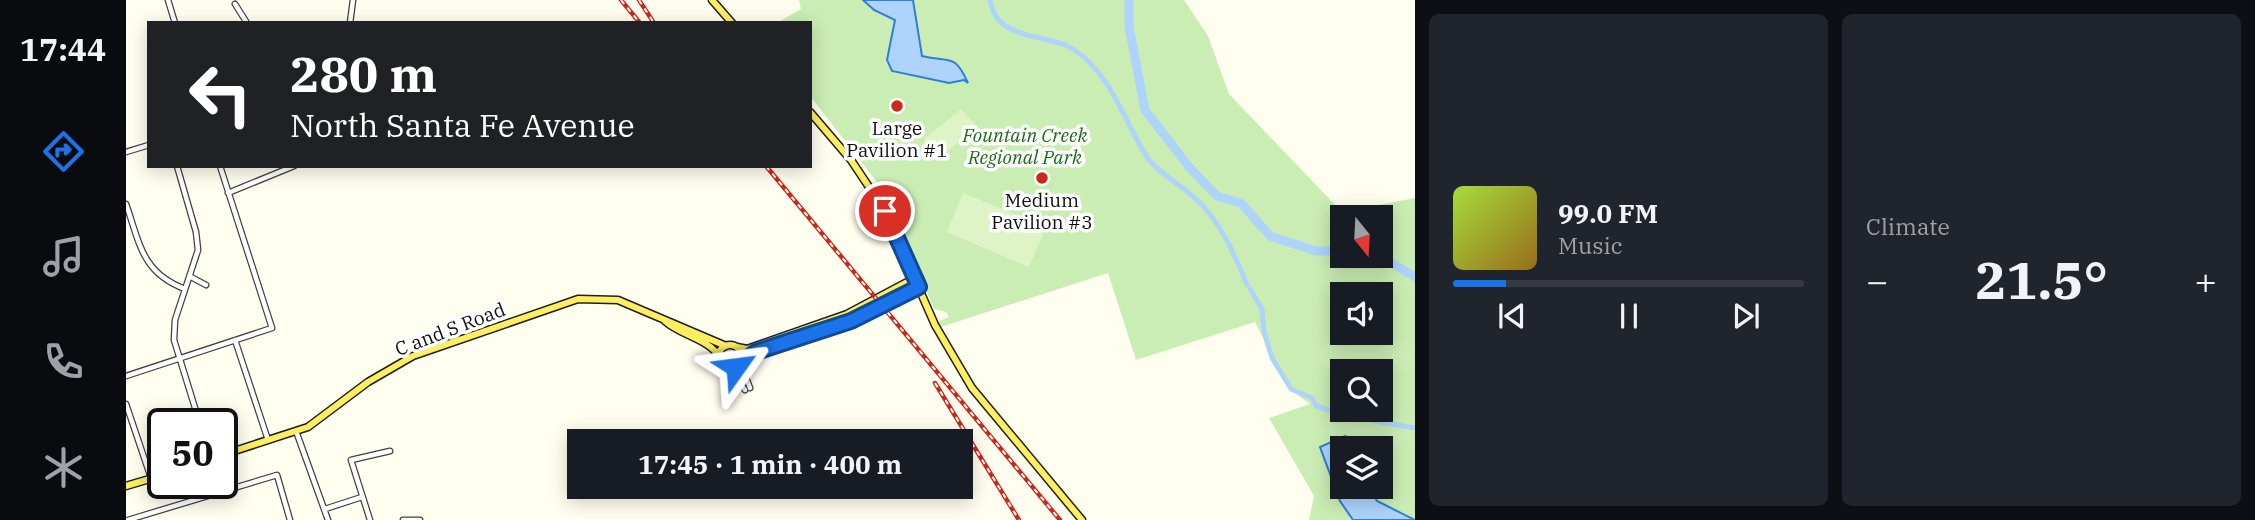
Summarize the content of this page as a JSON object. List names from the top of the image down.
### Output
{
  "streets": {
    "main road": ["C and S Road"]
  },
  "parks": ["Fountain Creek Regional Park"],
  "places": ["Large Pavilion #1", "Medium Pavilion #3"],
  "north": "bottom",
  "page": {
    "tabs": "17:44",
    "tile": "Climate",
    "turn": ["280 m", "North Santa Fe Avenue"],
    "song": ["99.0 FM", "Music"],
    "heat": ["−", "21.5°", "+"],
    "limit": "50",
    "trip": "17:45 · 1 min · 400 m"
  }
}
